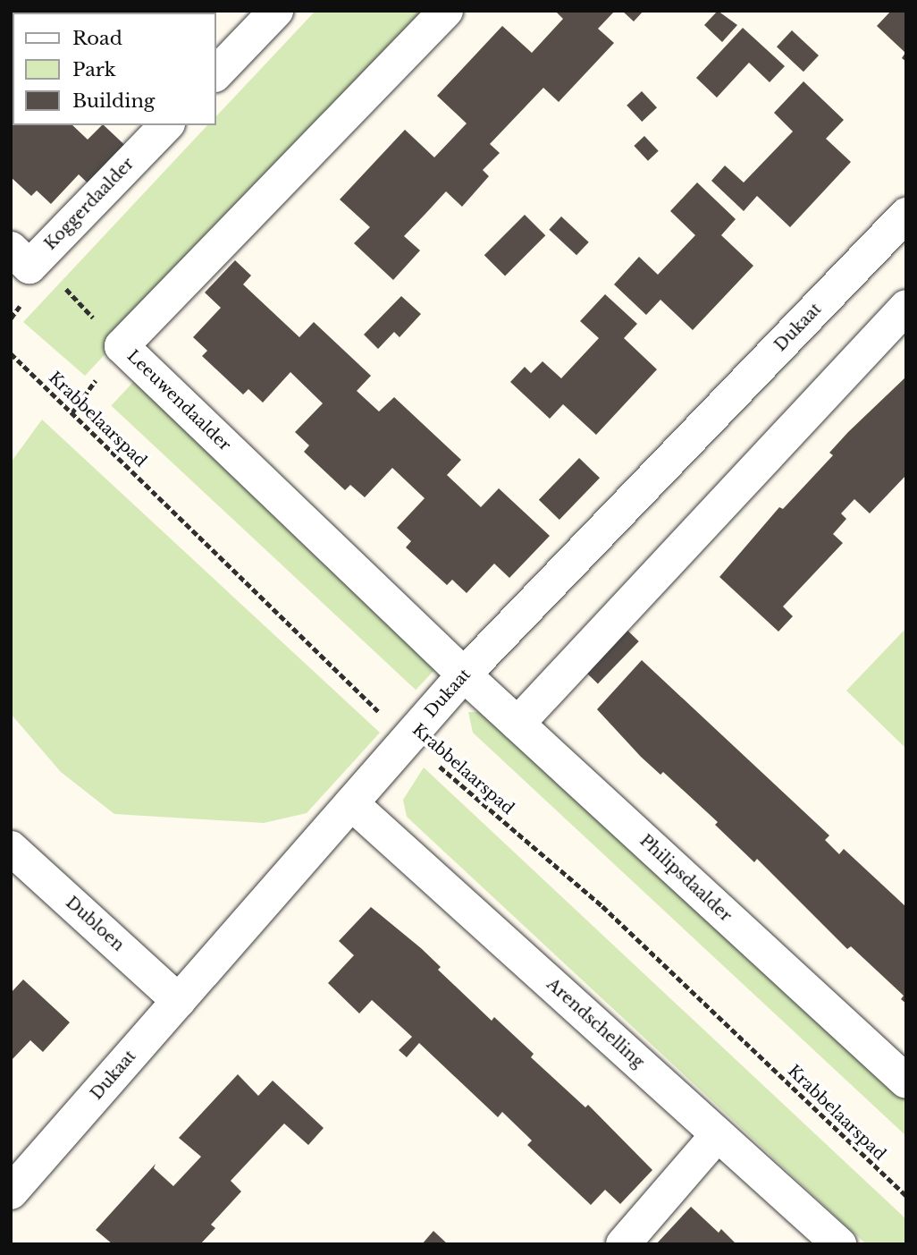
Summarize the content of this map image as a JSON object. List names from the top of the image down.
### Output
{
  "streets": {
    "street": [
      "Koggerdaalder",
      "Dukaat",
      "Leeuwendaalder",
      "Philipsdaalder",
      "Dubloen",
      "Arendschelling"
    ],
    "path": ["Krabbelaarspad"]
  },
  "crossings": [
    ["Dukaat", "Leeuwendaalder"],
    ["Dukaat", "Krabbelaarspad"],
    ["Dukaat", "Philipsdaalder"],
    ["Dukaat", "Dubloen"],
    ["Dukaat", "Arendschelling"],
    ["Leeuwendaalder", "Philipsdaalder"]
  ],
  "legend": ["Road", "Park", "Building"]
}
